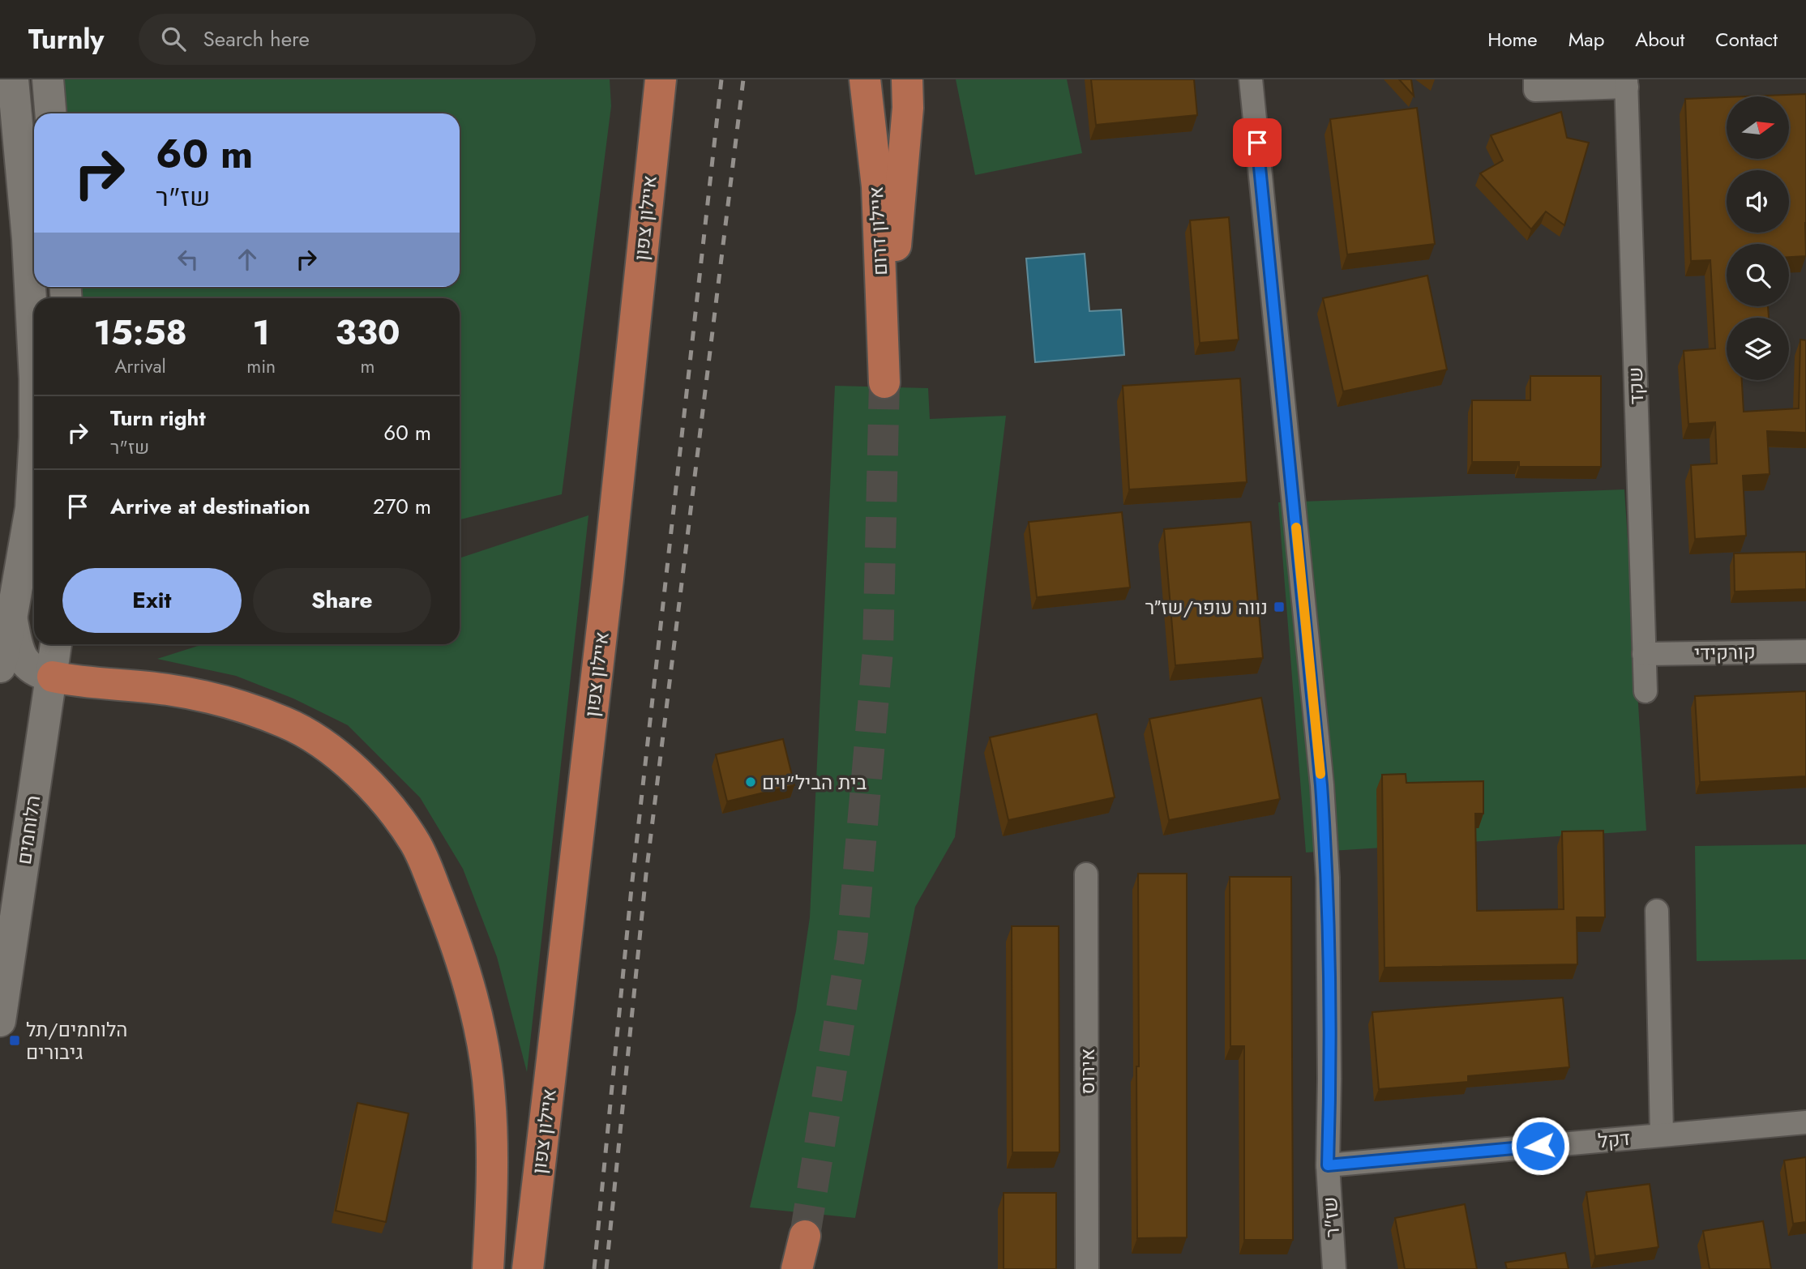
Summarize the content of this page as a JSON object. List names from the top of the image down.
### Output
{
  "streets": {
    "highway": ["איילון צפון", "איילון דרום"],
    "main road": ["הלוחמים"],
    "street": [
      "שקד",
      "קורקידי",
      "אירוס",
      "דקל",
      "שז\"ר"
    ]
  },
  "crossings": [
    ["שקד", "קורקידי"],
    ["דקל", "שז\"ר"]
  ],
  "places": {
    "transit": ["נווה עופר/שז״ר", "הלוחמים/תל גיבורים"],
    "other": ["בית הביל\"וים"]
  },
  "north": "right",
  "page": {
    "header": "Turnly",
    "search": "Search here",
    "nav": [
      "Home",
      "Map",
      "About",
      "Contact"
    ],
    "turn": ["60 m", "שז\"ר"],
    "eta": [
      "15:58",
      "Arrival",
      "1",
      "min",
      "330",
      "m"
    ],
    "list": [
      {
        "name": "Turn right",
        "note": "שז\"ר",
        "value": "60 m"
      },
      {
        "name": "Arrive at destination",
        "value": "270 m"
      }
    ],
    "buttons": ["Exit", "Share"]
  }
}
